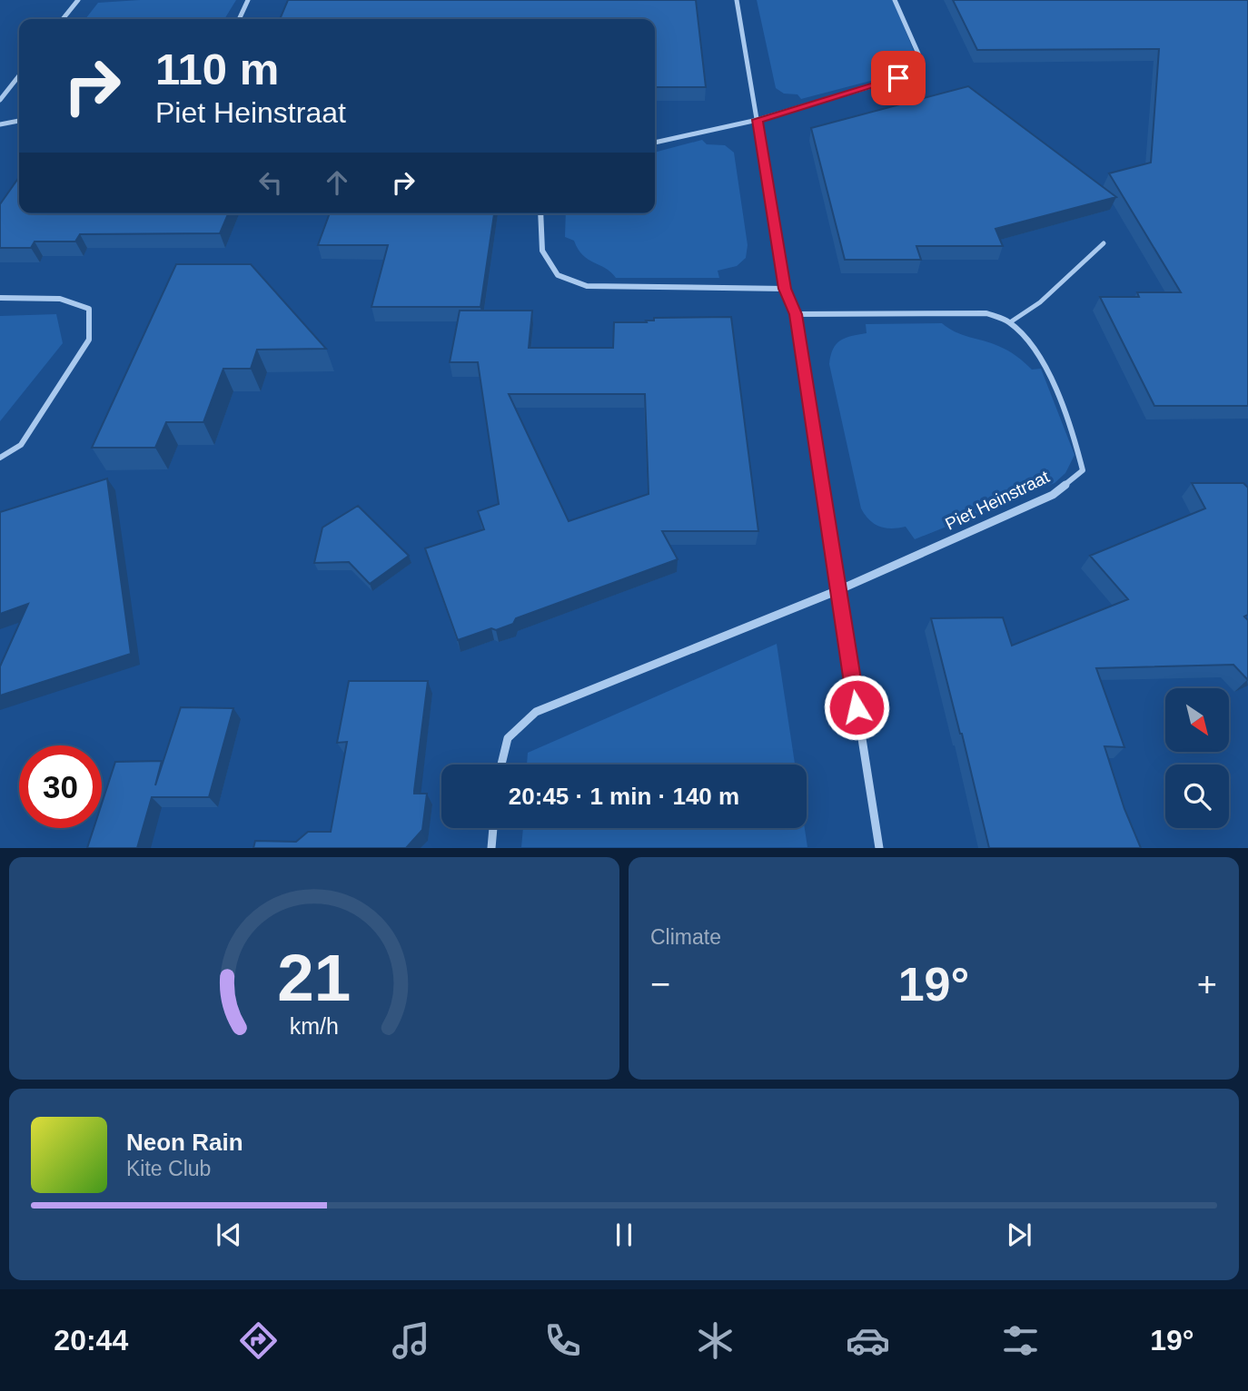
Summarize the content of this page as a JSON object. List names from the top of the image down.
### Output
{
  "streets": {
    "street": ["Piet Heinstraat"]
  },
  "north": "bottom right",
  "page": {
    "turn": ["110 m", "Piet Heinstraat"],
    "limit": "30",
    "trip": "20:45 · 1 min · 140 m",
    "tile": "Climate",
    "heat": ["−", "19°", "+"],
    "song": ["Neon Rain", "Kite Club"],
    "tabs": ["20:44", "19°"],
    "gauge": ["21", "km/h"]
  }
}
